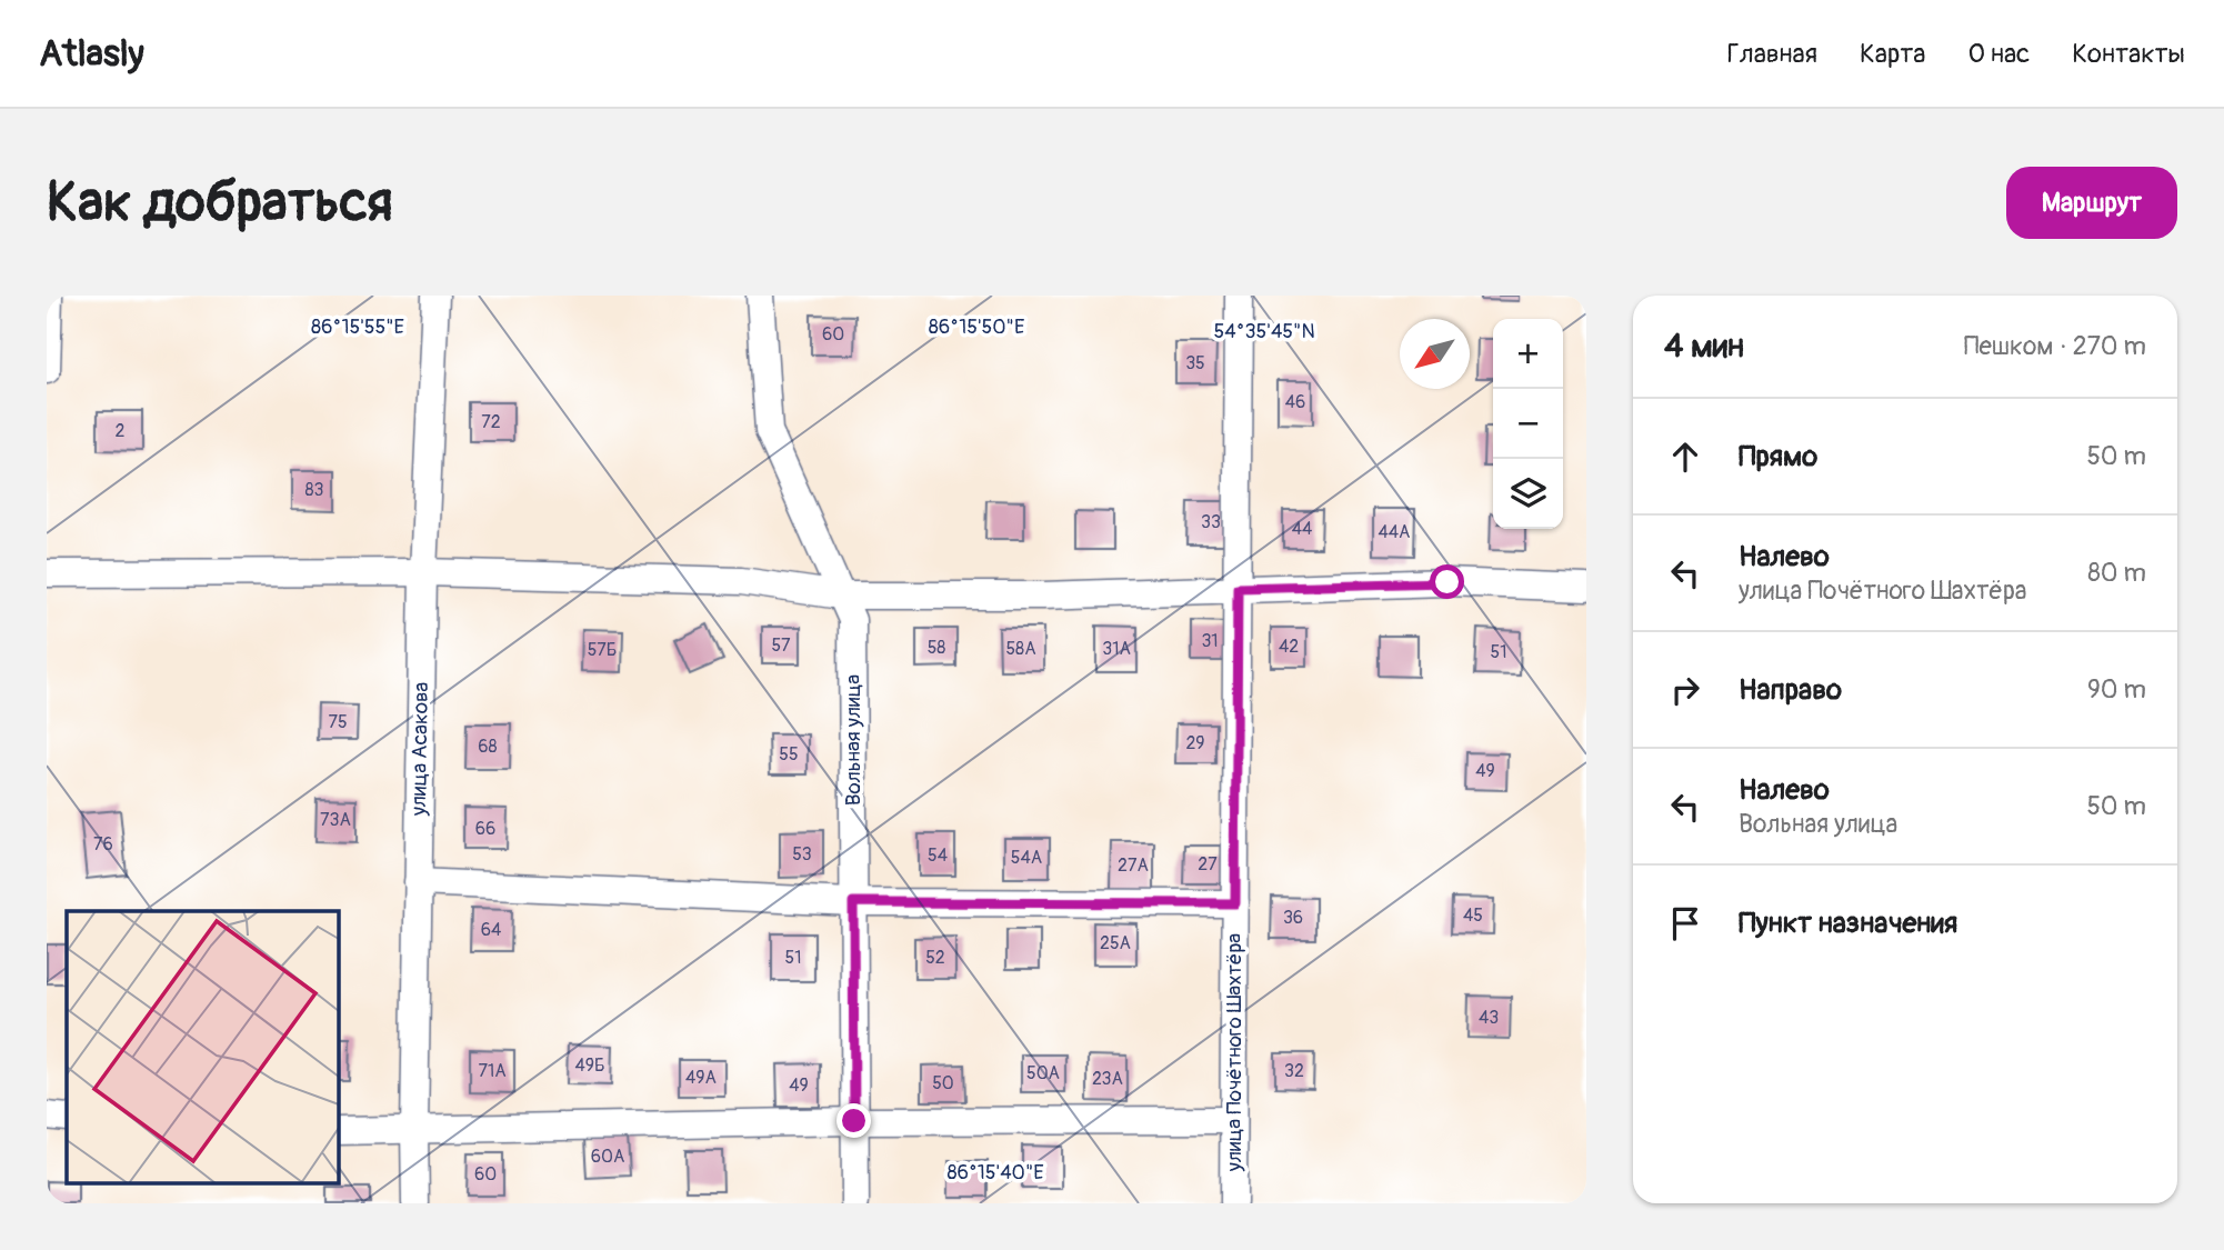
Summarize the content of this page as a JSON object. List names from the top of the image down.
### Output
{
  "streets": {
    "street": ["Вольная улица", "улица Асакова", "улица Почётного Шахтёра"]
  },
  "house_numbers": [
    "60",
    "35",
    "46",
    "72",
    "2",
    "83",
    "33",
    "44",
    "44А",
    "31",
    "57",
    "42",
    "58",
    "58А",
    "31А",
    "57Б",
    "51",
    "75",
    "29",
    "68",
    "55",
    "49",
    "73А",
    "66",
    "76",
    "53",
    "54",
    "54А",
    "27",
    "27А",
    "45",
    "36",
    "64",
    "25А",
    "51",
    "52",
    "43",
    "49Б",
    "71А",
    "32",
    "50А",
    "49А",
    "23А",
    "50",
    "49",
    "60А",
    "60"
  ],
  "north": "bottom left",
  "page": {
    "header": "Atlasly",
    "nav": [
      "Главная",
      "Карта",
      "О нас",
      "Контакты"
    ],
    "buttons": "Маршрут",
    "title": "Как добраться",
    "heading": ["4 мин", "Пешком · 270 m"],
    "map_buttons": ["+", "−"],
    "list": [
      ["Прямо", "50 m"],
      ["Налево", "улица Почётного Шахтёра", "80 m"],
      ["Направо", "90 m"],
      ["Налево", "Вольная улица", "50 m"],
      "Пункт назначения"
    ]
  },
  "coordinates": [
    "86°15'55\"E",
    "86°15'50\"E",
    "54°35'45\"N",
    "86°15'40\"E"
  ]
}
